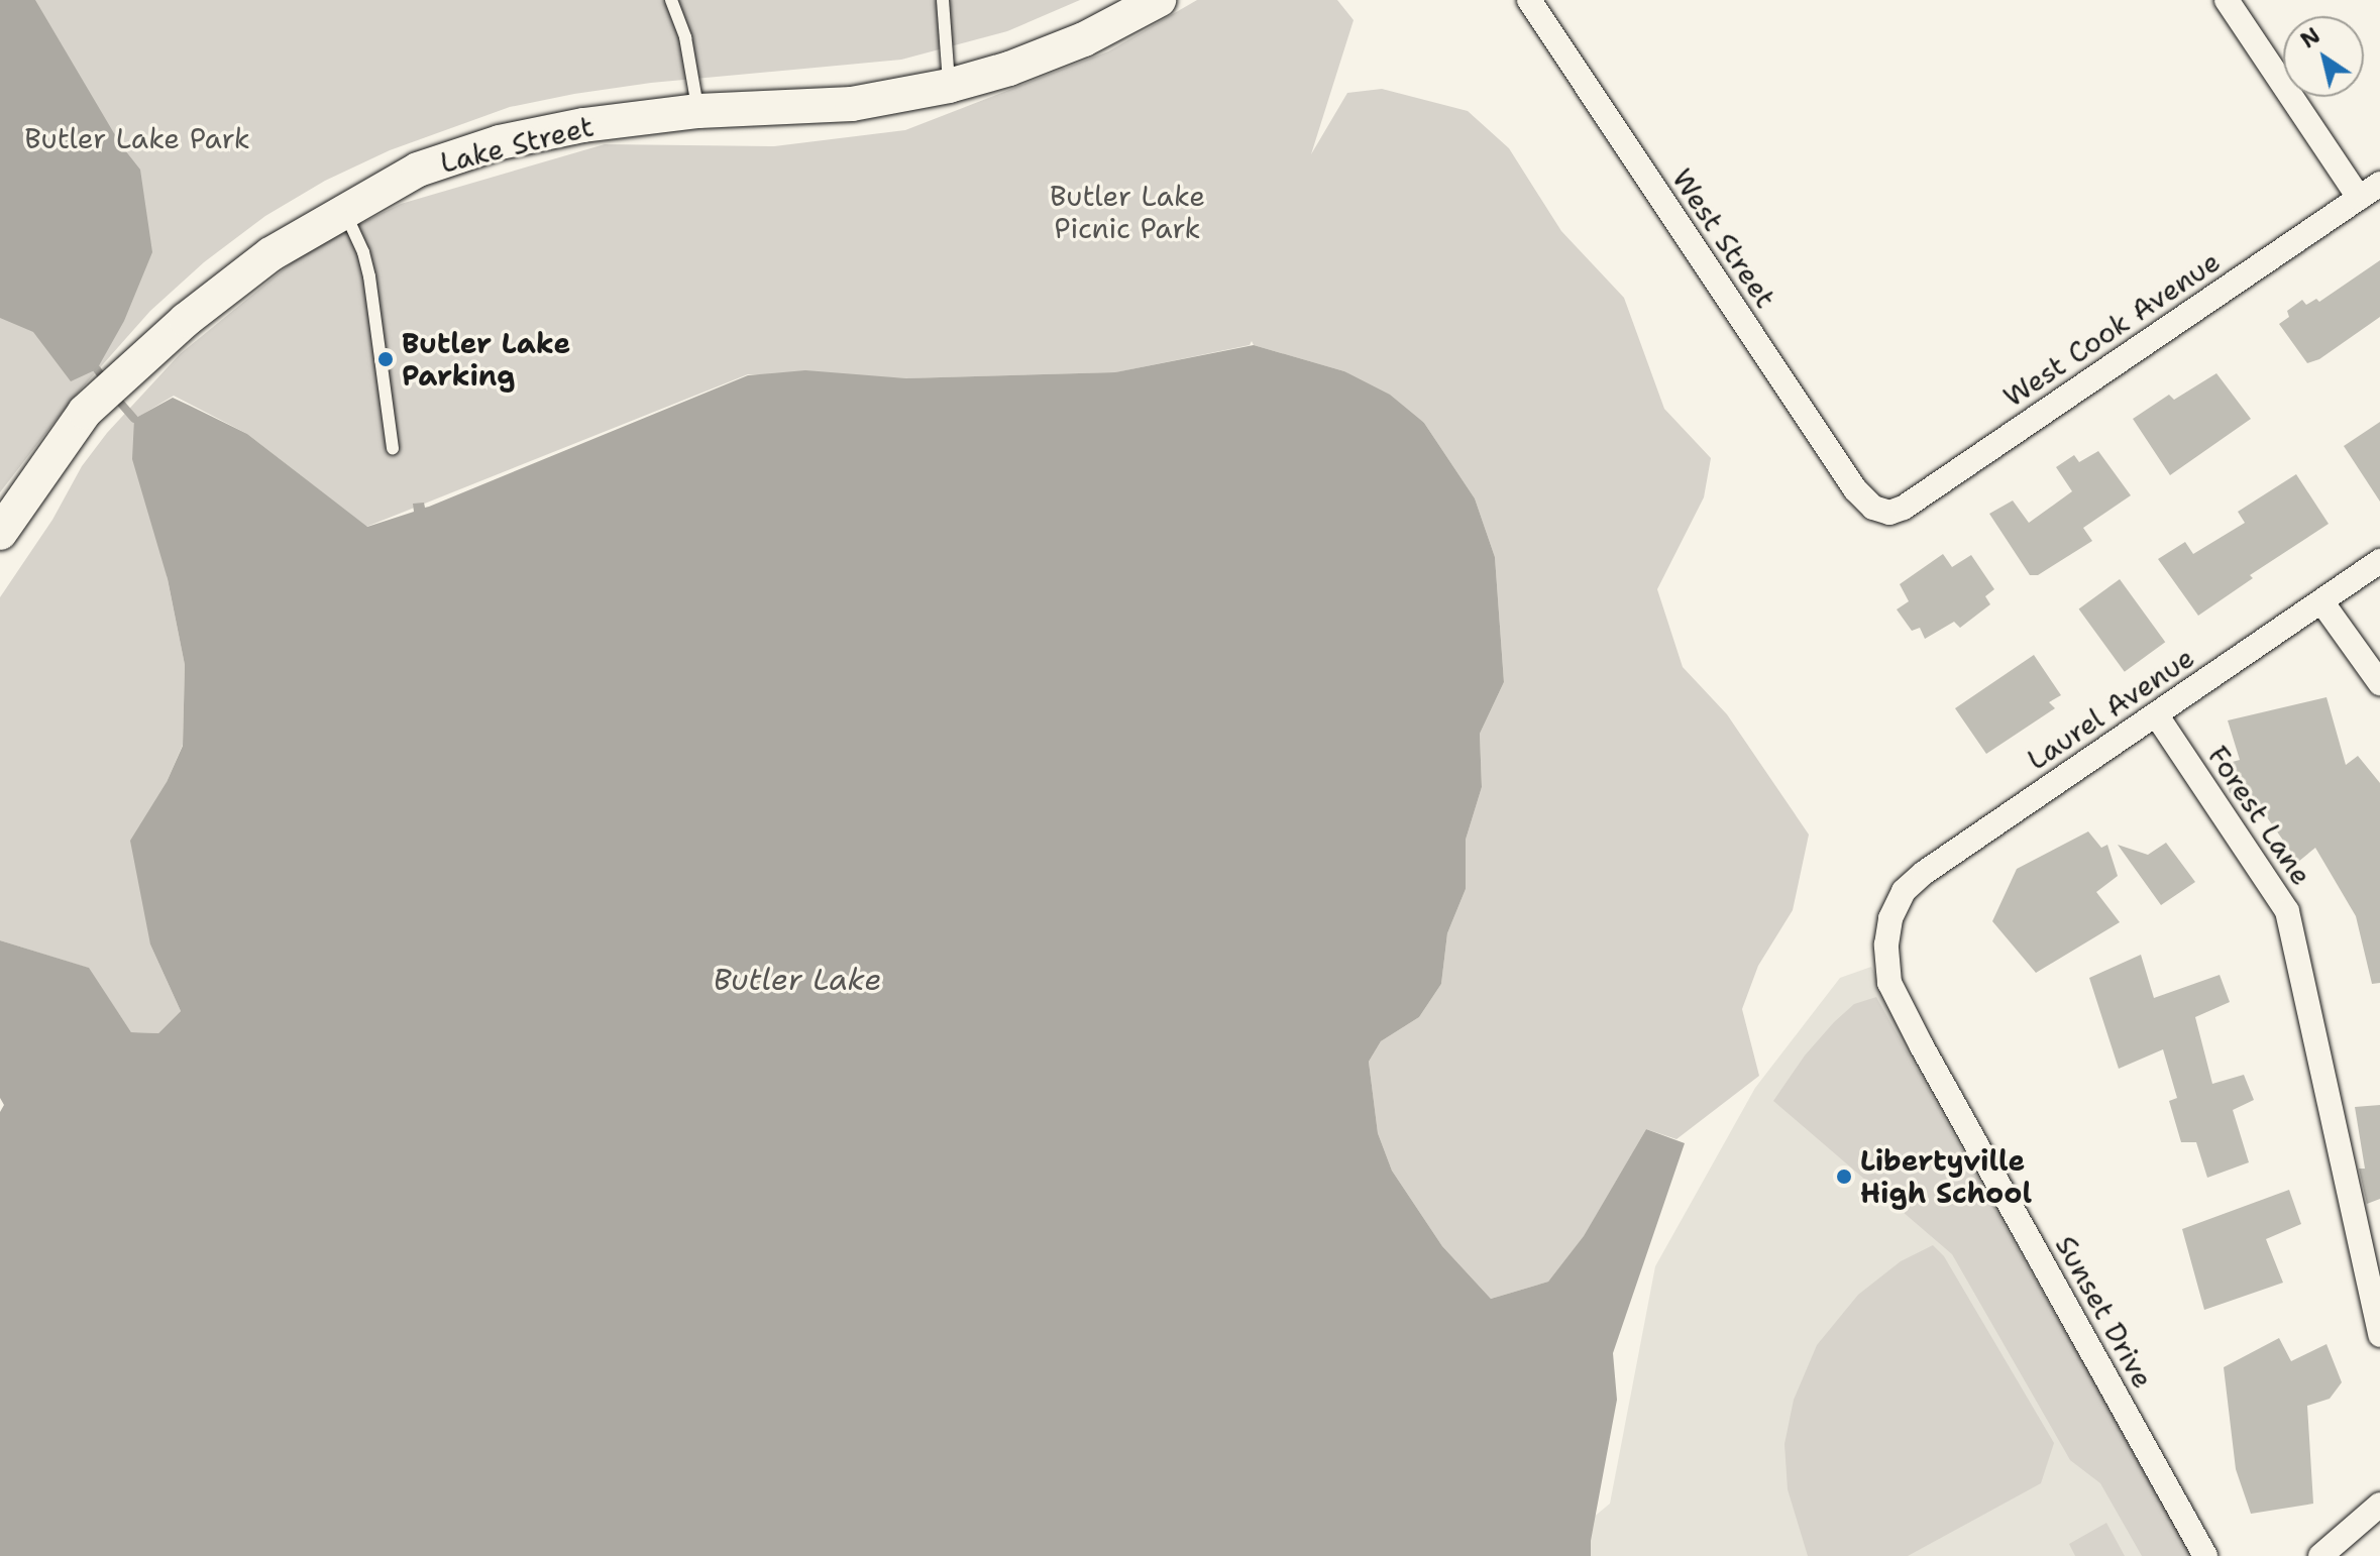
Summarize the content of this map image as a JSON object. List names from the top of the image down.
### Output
{
  "streets": {
    "street": [
      "Lake Street",
      "West Street",
      "West Cook Avenue",
      "Laurel Avenue",
      "Forest Lane",
      "Sunset Drive"
    ]
  },
  "crossings": [
    ["West Street", "West Cook Avenue"],
    ["Laurel Avenue", "Forest Lane"],
    ["Laurel Avenue", "Sunset Drive"]
  ],
  "water": ["Butler Lake"],
  "parks": ["Butler Lake Park", "Butler Lake Picnic Park"],
  "places": ["Butler Lake Parking", "Libertyville High School"],
  "north": "top left"
}
